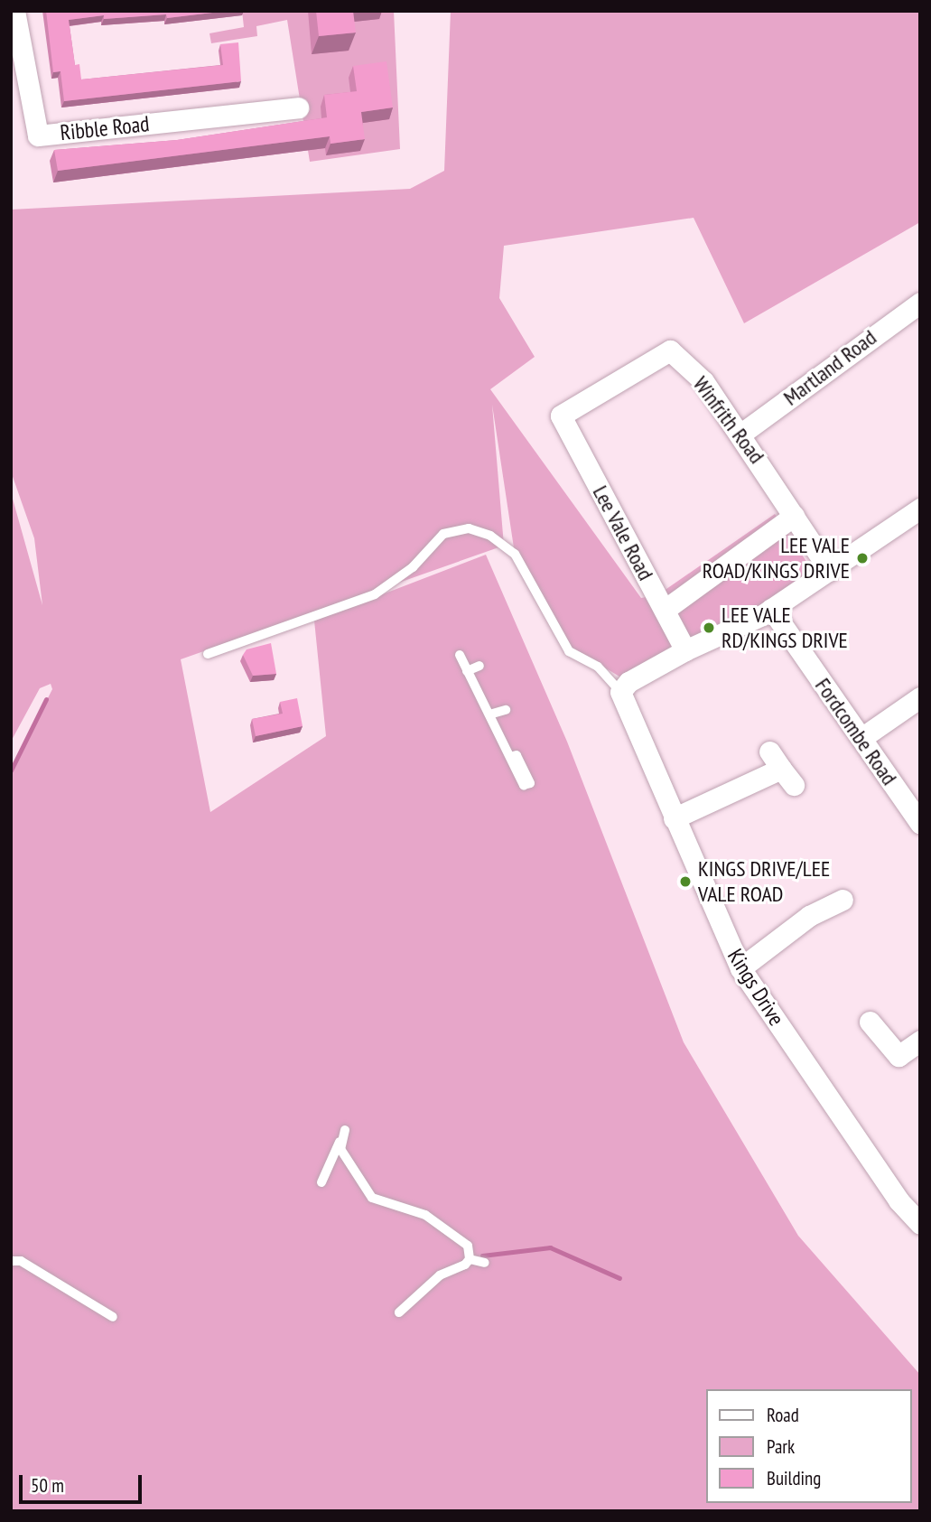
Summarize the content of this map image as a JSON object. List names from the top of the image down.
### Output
{
  "streets": {
    "street": [
      "Ribble Road",
      "Martland Road",
      "Winfrith Road",
      "Lee Vale Road",
      "Fordcombe Road",
      "Kings Drive"
    ]
  },
  "crossings": [
    ["Martland Road", "Winfrith Road"],
    ["Winfrith Road", "Lee Vale Road"]
  ],
  "places": ["LEE VALE ROAD/KINGS DRIVE", "LEE VALE RD/KINGS DRIVE", "KINGS DRIVE/LEE VALE ROAD"],
  "legend": ["Road", "Park", "Building"],
  "scale_bar": "50 m"
}
